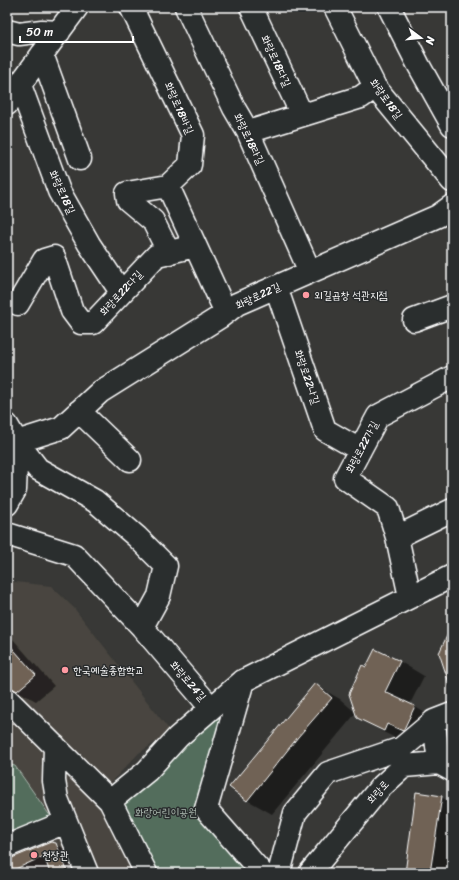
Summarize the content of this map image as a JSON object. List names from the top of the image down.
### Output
{
  "streets": {
    "street": [
      "화랑로18다길",
      "화랑로18길",
      "화랑로18바길",
      "화랑로18라길",
      "화랑로22다길",
      "화랑로22길",
      "화랑로22나길",
      "화랑로22가길",
      "화랑로24길",
      "화랑로"
    ]
  },
  "crossings": [
    ["화랑로18길", "화랑로22다길"],
    ["화랑로18라길", "화랑로22길"],
    ["화랑로22길", "화랑로22나길"],
    ["화랑로22나길", "화랑로22가길"],
    ["화랑로22가길", "화랑로24길"]
  ],
  "parks": ["화랑어린이공원"],
  "places": ["외길곱창 석관지점", "한국예술종합학교", "천장관"],
  "scale_bar": "50 m",
  "north": "right"
}
